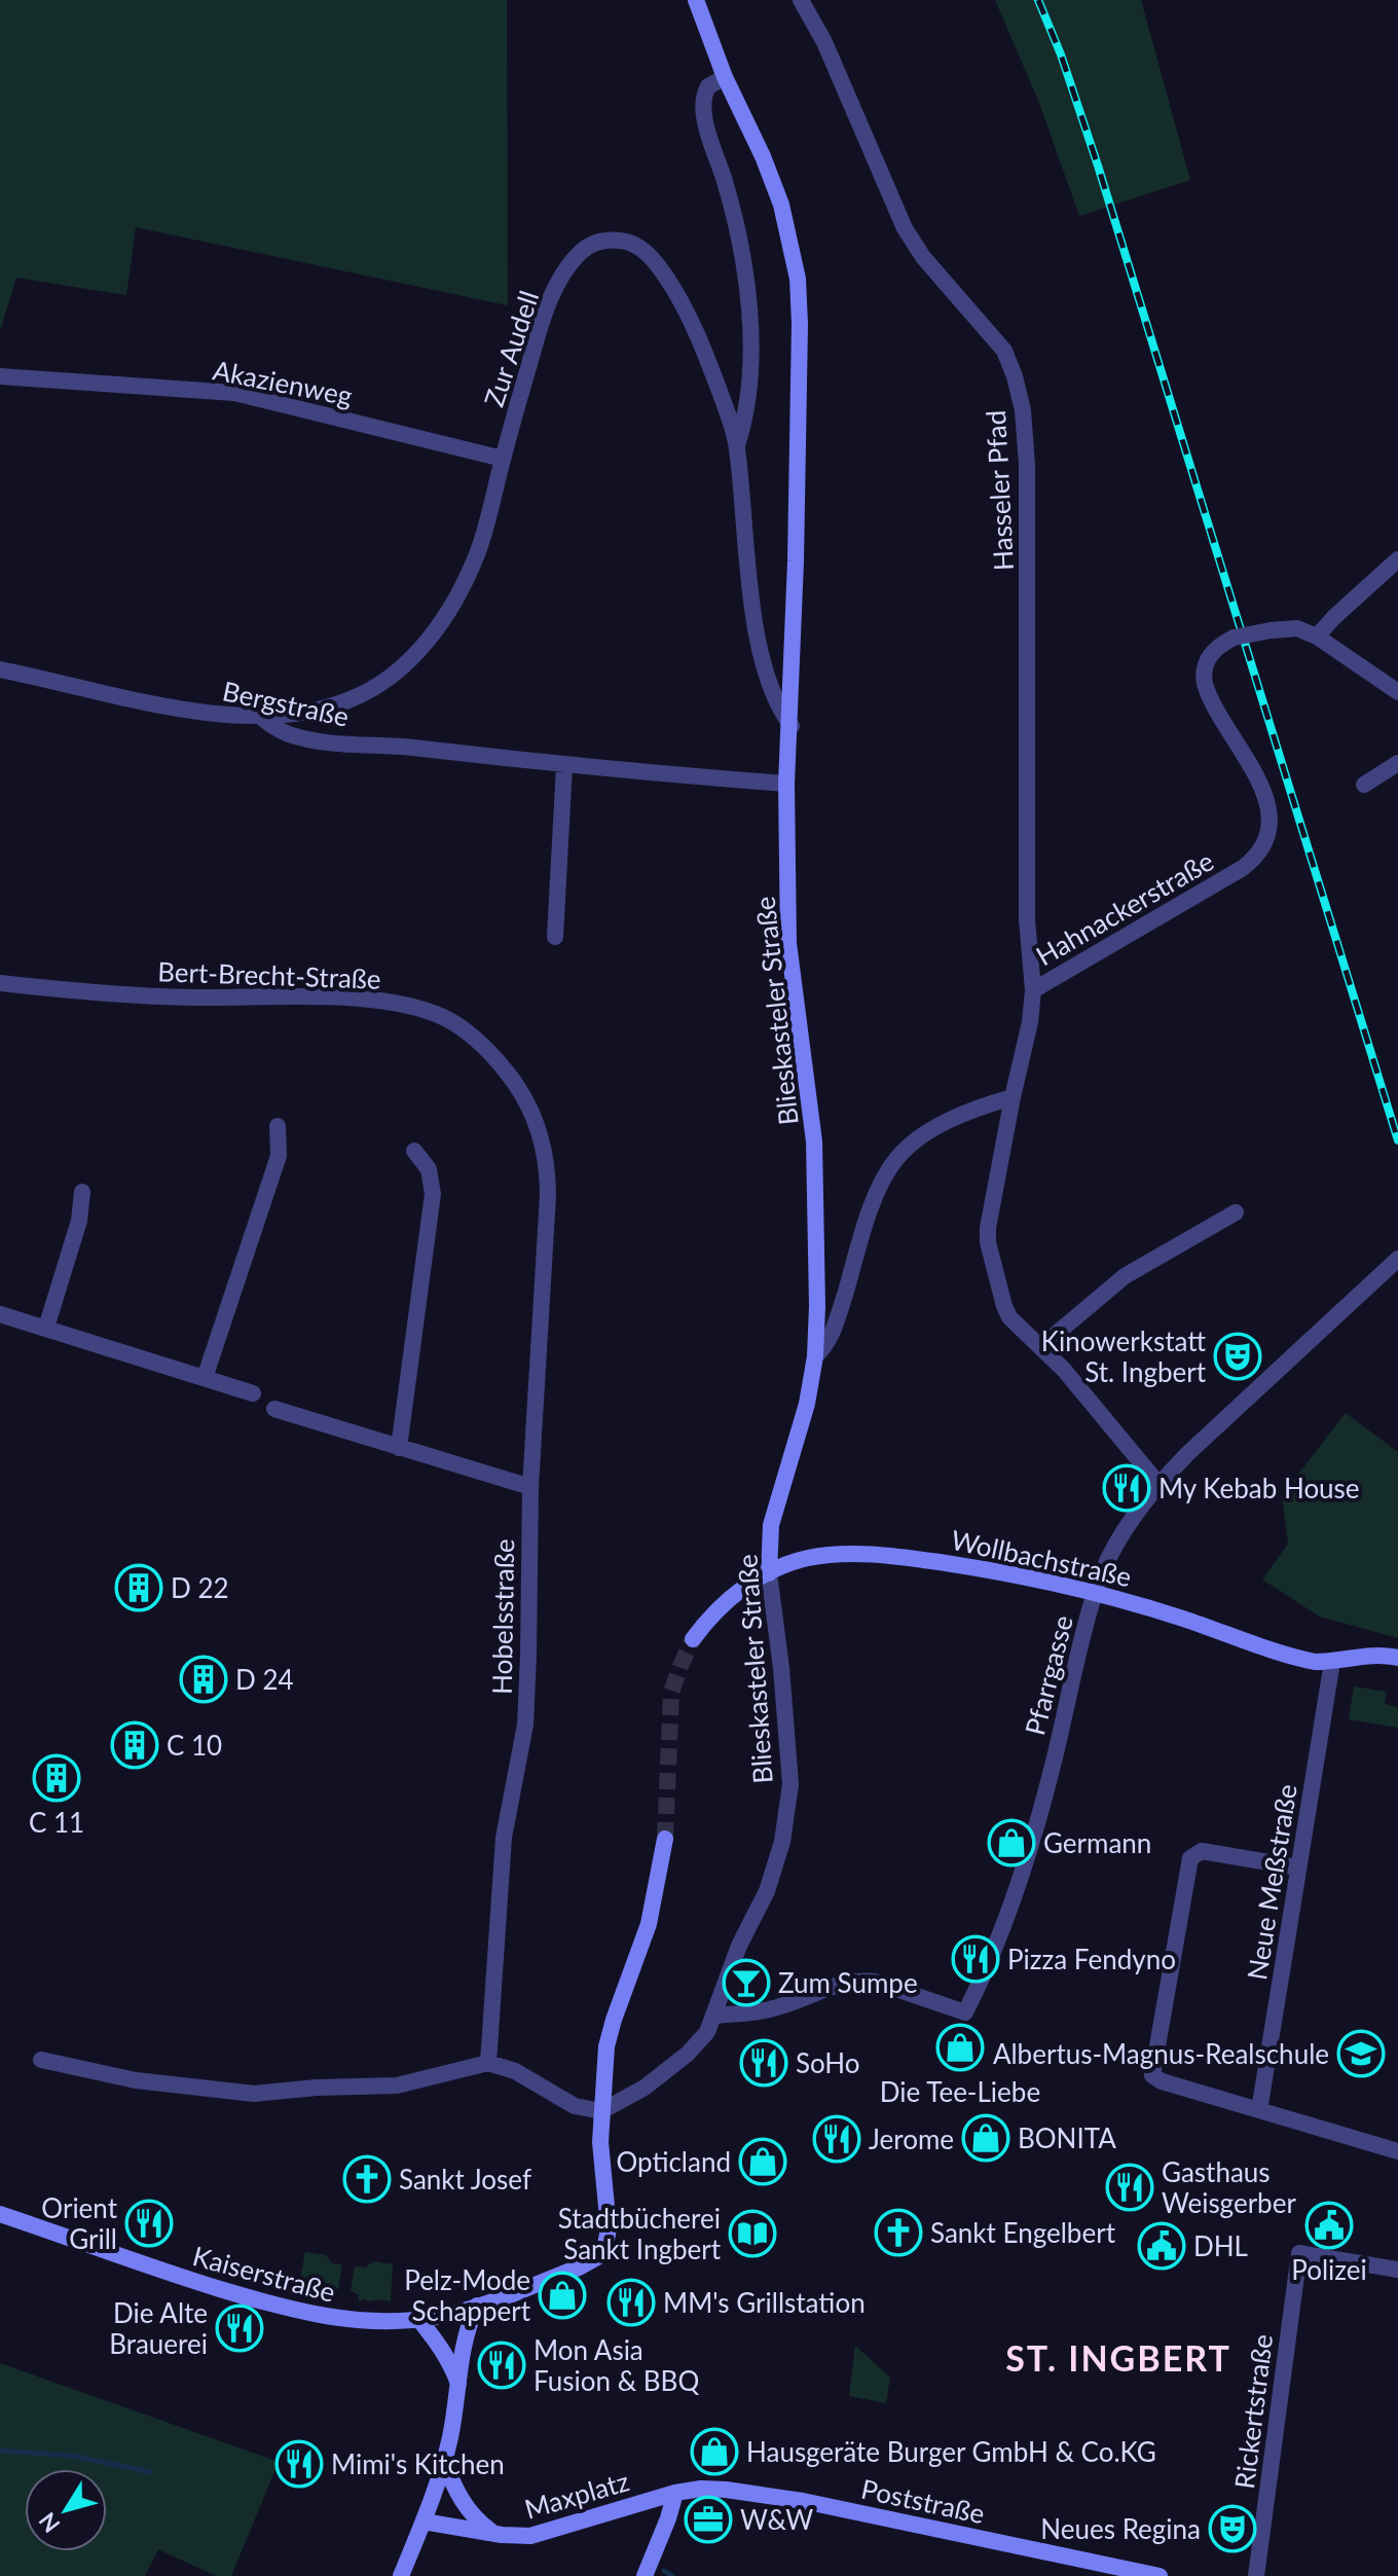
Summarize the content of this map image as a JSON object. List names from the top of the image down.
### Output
{
  "streets": {
    "main road": [
      "Blieskasteler Straße",
      "Wollbachstraße",
      "Kaiserstraße",
      "Maxplatz",
      "Poststraße"
    ],
    "street": [
      "Zur Audell",
      "Akazienweg",
      "Hasseler Pfad",
      "Bergstraße",
      "Hahnackerstraße",
      "Bert-Brecht-Straße",
      "Hobelsstraße",
      "Pfarrgasse",
      "Neue Meßstraße",
      "Rickertstraße"
    ]
  },
  "crossings": [
    ["Zur Audell", "Akazienweg"],
    ["Zur Audell", "Bergstraße"],
    ["Zur Audell", "Blieskasteler Straße"],
    ["Hasseler Pfad", "Hahnackerstraße"],
    ["Bergstraße", "Blieskasteler Straße"],
    ["Hahnackerstraße", "Pfarrgasse"],
    ["Bert-Brecht-Straße", "Hobelsstraße"],
    ["Blieskasteler Straße", "Wollbachstraße"],
    ["Blieskasteler Straße", "Pfarrgasse"],
    ["Blieskasteler Straße", "Kaiserstraße"],
    ["Wollbachstraße", "Pfarrgasse"],
    ["Wollbachstraße", "Neue Meßstraße"],
    ["Maxplatz", "Poststraße"]
  ],
  "districts": ["ST. INGBERT"],
  "places": {
    "theatre": ["Kinowerkstatt St. Ingbert", "Neues Regina"],
    "restaurant": [
      "My Kebab House",
      "Pizza Fendyno",
      "SoHo",
      "Jerome",
      "Gasthaus Weisgerber",
      "Orient Grill",
      "MM's Grillstation",
      "Die Alte Brauerei",
      "Mon Asia Fusion & BBQ",
      "Mimi's Kitchen"
    ],
    "building": [
      "D 22",
      "D 24",
      "C 10",
      "C 11"
    ],
    "shop": [
      "Germann",
      "Die Tee-Liebe",
      "BONITA",
      "Opticland",
      "Pelz-Mode Schappert",
      "Hausgeräte Burger GmbH & Co.KG"
    ],
    "bar": ["Zum Sumpe"],
    "school or university": ["Albertus-Magnus-Realschule"],
    "church": ["Sankt Josef", "Sankt Engelbert"],
    "public building": ["Polizei", "DHL"],
    "library": ["Stadtbücherei Sankt Ingbert"],
    "office": ["W&W"]
  },
  "north": "bottom left"
}
